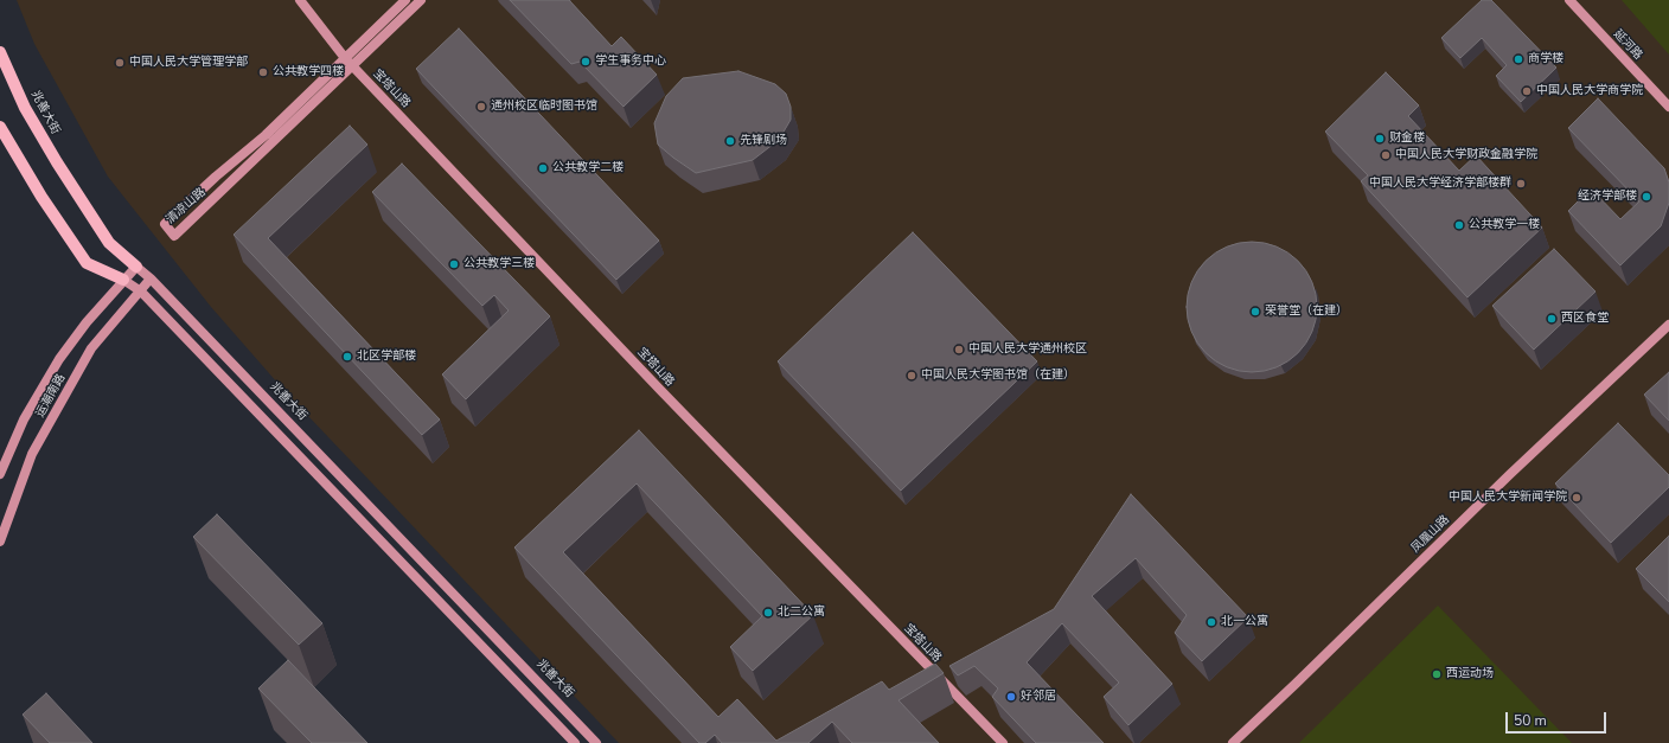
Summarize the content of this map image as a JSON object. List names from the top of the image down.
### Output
{
  "streets": {
    "main road": ["兆善大街"],
    "street": [
      "延河路",
      "宝塔山路",
      "清凉山路",
      "运潮南路",
      "凤凰山路"
    ]
  },
  "crossings": [
    ["宝塔山路", "清凉山路"],
    ["兆善大街", "运潮南路"]
  ],
  "places": [
    "商学楼",
    "学生事务中心",
    "中国人民大学管理学部",
    "公共教学四楼",
    "中国人民大学商学院",
    "通州校区临时图书馆",
    "财金楼",
    "先锋剧场",
    "中国人民大学财政金融学院",
    "公共教学二楼",
    "中国人民大学经济学部楼群",
    "经济学部楼",
    "公共教学一楼",
    "公共教学三楼",
    "荣誉堂（在建）",
    "西区食堂",
    "中国人民大学通州校区",
    "北区学部楼",
    "中国人民大学图书馆（在建）",
    "中国人民大学新闻学院",
    "北二公寓",
    "北一公寓",
    "西运动场",
    "好邻居"
  ],
  "scale_bar": "50 m"
}
